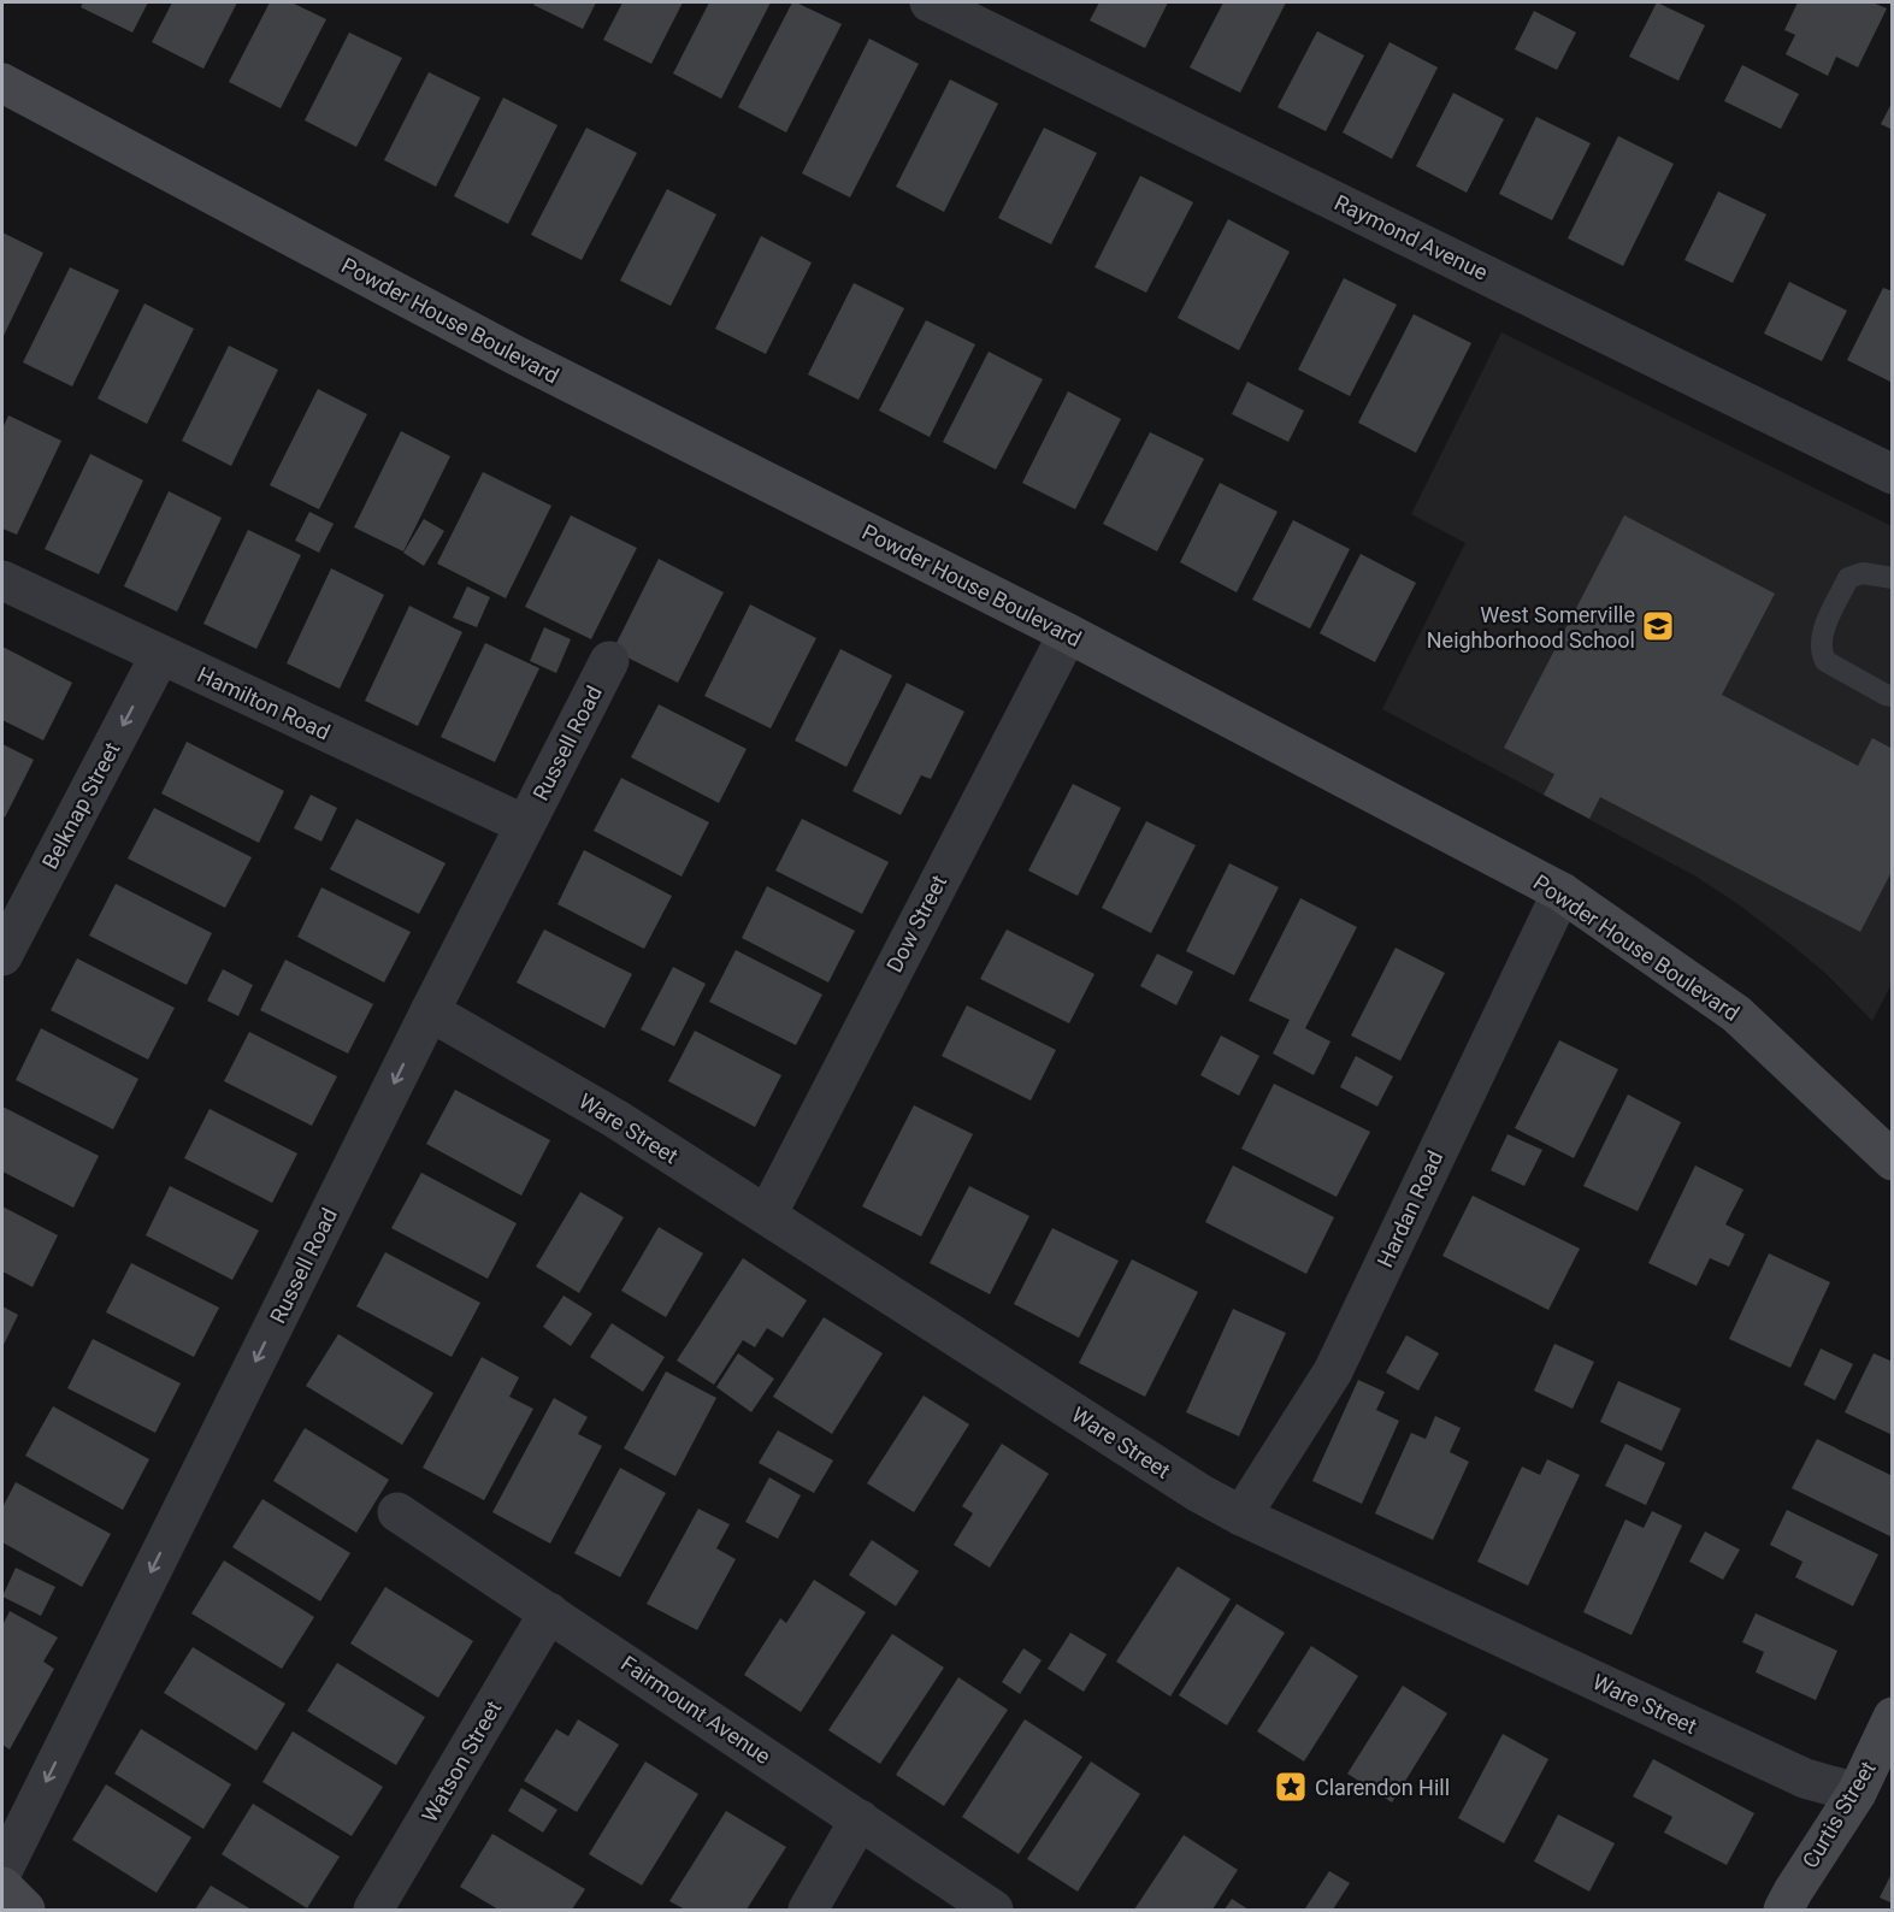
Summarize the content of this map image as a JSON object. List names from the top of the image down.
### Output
{
  "streets": {
    "main road": ["Powder House Boulevard", "Curtis Street"],
    "street": [
      "Raymond Avenue",
      "Hamilton Road",
      "Russell Road",
      "Belknap Street",
      "Dow Street",
      "Ware Street",
      "Hardan Road",
      "Fairmount Avenue",
      "Watson Street"
    ]
  },
  "crossings": [
    ["Powder House Boulevard", "Dow Street"],
    ["Powder House Boulevard", "Hardan Road"],
    ["Hamilton Road", "Russell Road"],
    ["Hamilton Road", "Belknap Street"],
    ["Russell Road", "Ware Street"],
    ["Dow Street", "Ware Street"],
    ["Ware Street", "Hardan Road"],
    ["Ware Street", "Curtis Street"],
    ["Fairmount Avenue", "Watson Street"]
  ],
  "one_way": ["Russell Road", "Belknap Street"],
  "places": {
    "school or university": ["West Somerville Neighborhood School"],
    "place": ["Clarendon Hill"]
  }
}
